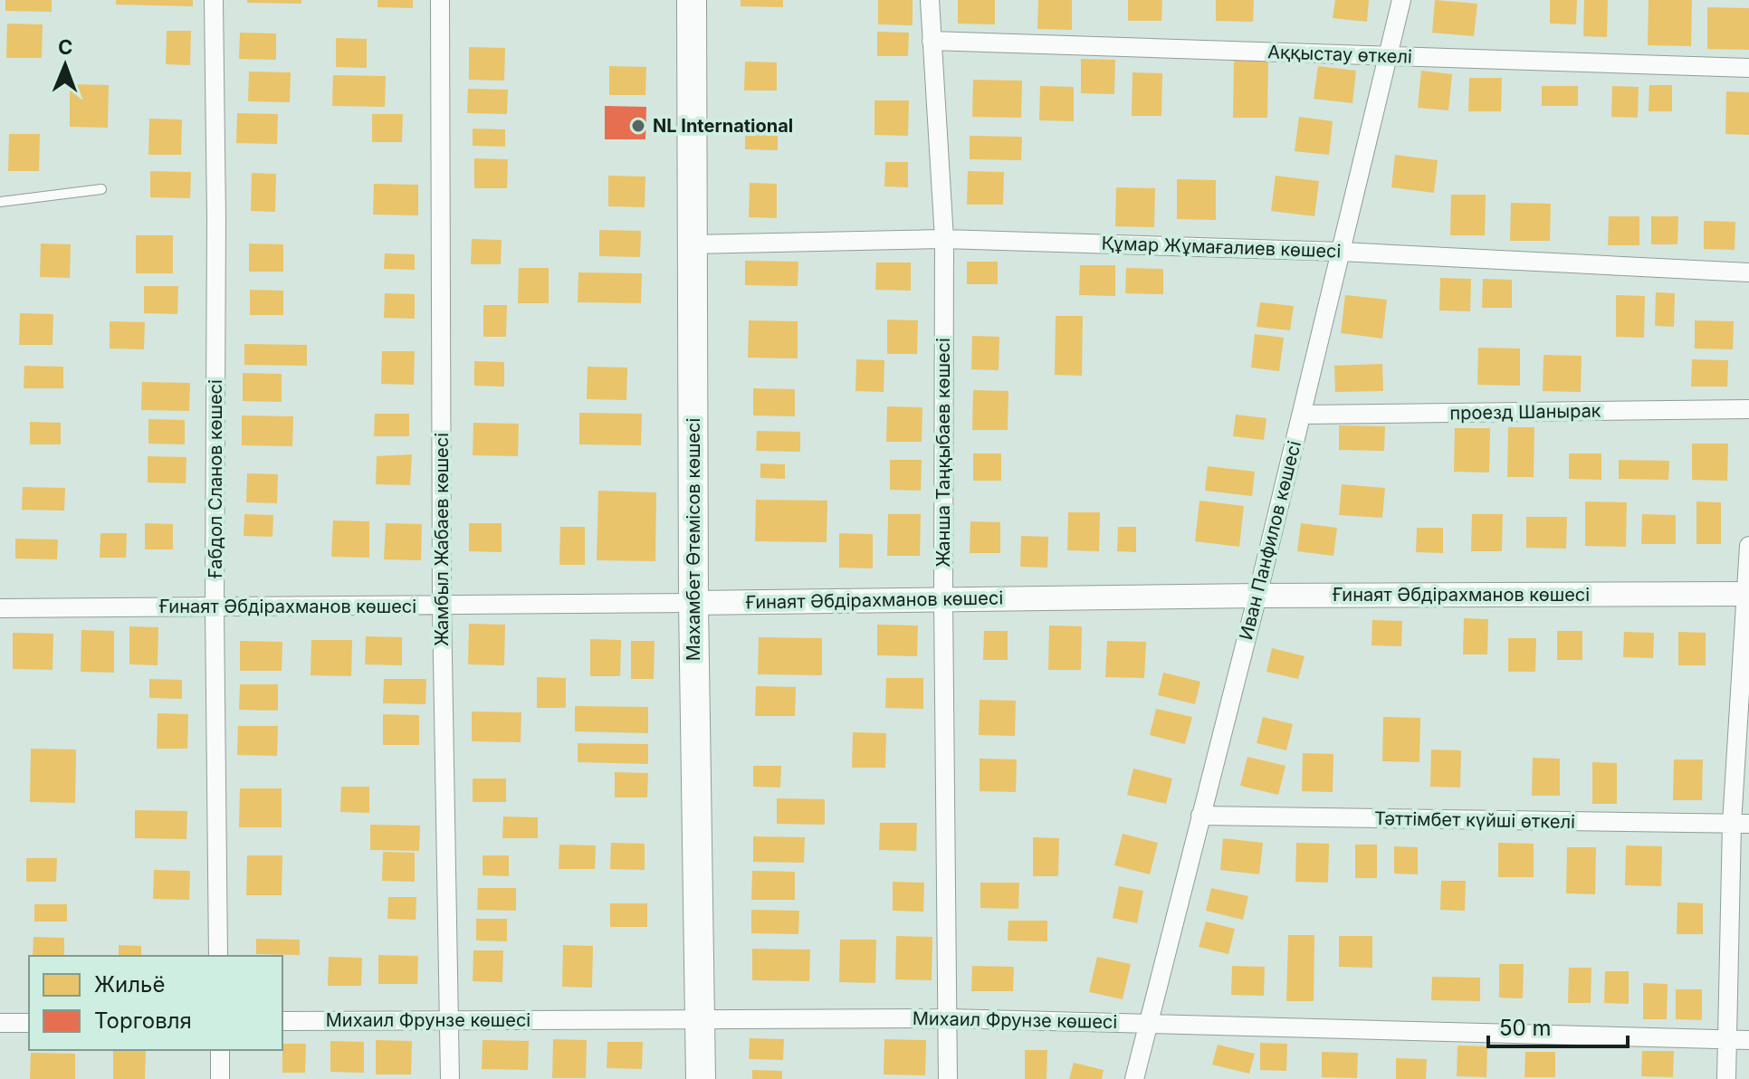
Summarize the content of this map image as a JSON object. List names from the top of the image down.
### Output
{
  "streets": {
    "main road": ["Махамбет Өтемісов көшесі"],
    "street": [
      "Аққыстау өткелі",
      "Құмар Жұмағалиев көшесі",
      "проезд Шанырак",
      "Жанша Таңқыбаев көшесі",
      "Ғабдол Сланов көшесі",
      "Жамбыл Жабаев көшесі",
      "Иван Панфилов көшесі",
      "Ғинаят Әбдірахманов көшесі",
      "Тәттімбет күйші өткелі",
      "Михаил Фрунзе көшесі"
    ]
  },
  "crossings": [
    ["Аққыстау өткелі", "Жанша Таңқыбаев көшесі"],
    ["Аққыстау өткелі", "Иван Панфилов көшесі"],
    ["Құмар Жұмағалиев көшесі", "Жанша Таңқыбаев көшесі"],
    ["Құмар Жұмағалиев көшесі", "Махамбет Өтемісов көшесі"],
    ["Құмар Жұмағалиев көшесі", "Иван Панфилов көшесі"],
    ["проезд Шанырак", "Иван Панфилов көшесі"],
    ["Жанша Таңқыбаев көшесі", "Ғинаят Әбдірахманов көшесі"],
    ["Жанша Таңқыбаев көшесі", "Михаил Фрунзе көшесі"],
    ["Ғабдол Сланов көшесі", "Ғинаят Әбдірахманов көшесі"],
    ["Жамбыл Жабаев көшесі", "Ғинаят Әбдірахманов көшесі"],
    ["Жамбыл Жабаев көшесі", "Михаил Фрунзе көшесі"],
    ["Махамбет Өтемісов көшесі", "Ғинаят Әбдірахманов көшесі"],
    ["Махамбет Өтемісов көшесі", "Михаил Фрунзе көшесі"],
    ["Иван Панфилов көшесі", "Ғинаят Әбдірахманов көшесі"],
    ["Иван Панфилов көшесі", "Тәттімбет күйші өткелі"],
    ["Иван Панфилов көшесі", "Михаил Фрунзе көшесі"]
  ],
  "places": ["NL International"],
  "legend": ["Жильё", "Торговля"],
  "scale_bar": "50 m",
  "north": "top"
}
